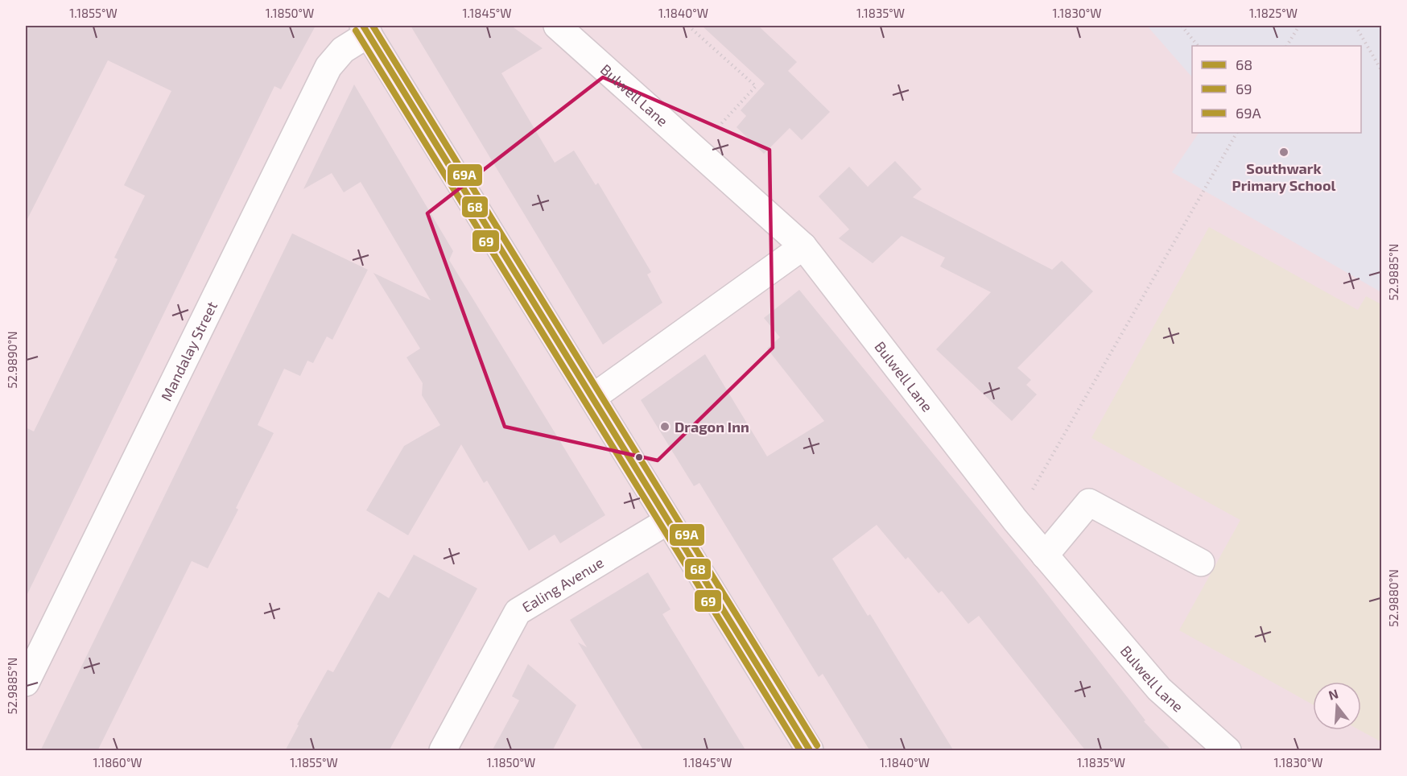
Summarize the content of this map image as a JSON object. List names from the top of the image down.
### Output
{
  "streets": {
    "street": ["Bulwell Lane", "Mandalay Street", "Ealing Avenue"]
  },
  "places": ["Southwark Primary School", "Dragon Inn"],
  "lines": ["transit line 68", "transit line 69A", "transit line 69"],
  "legend": ["68", "69", "69A"],
  "north": "top",
  "coordinates": [
    "1.1855°W",
    "1.1850°W",
    "1.1845°W",
    "1.1840°W",
    "1.1835°W",
    "1.1830°W",
    "1.1825°W",
    "52.9885°N",
    "52.9890°N",
    "52.9880°N",
    "1.1860°W"
  ]
}
